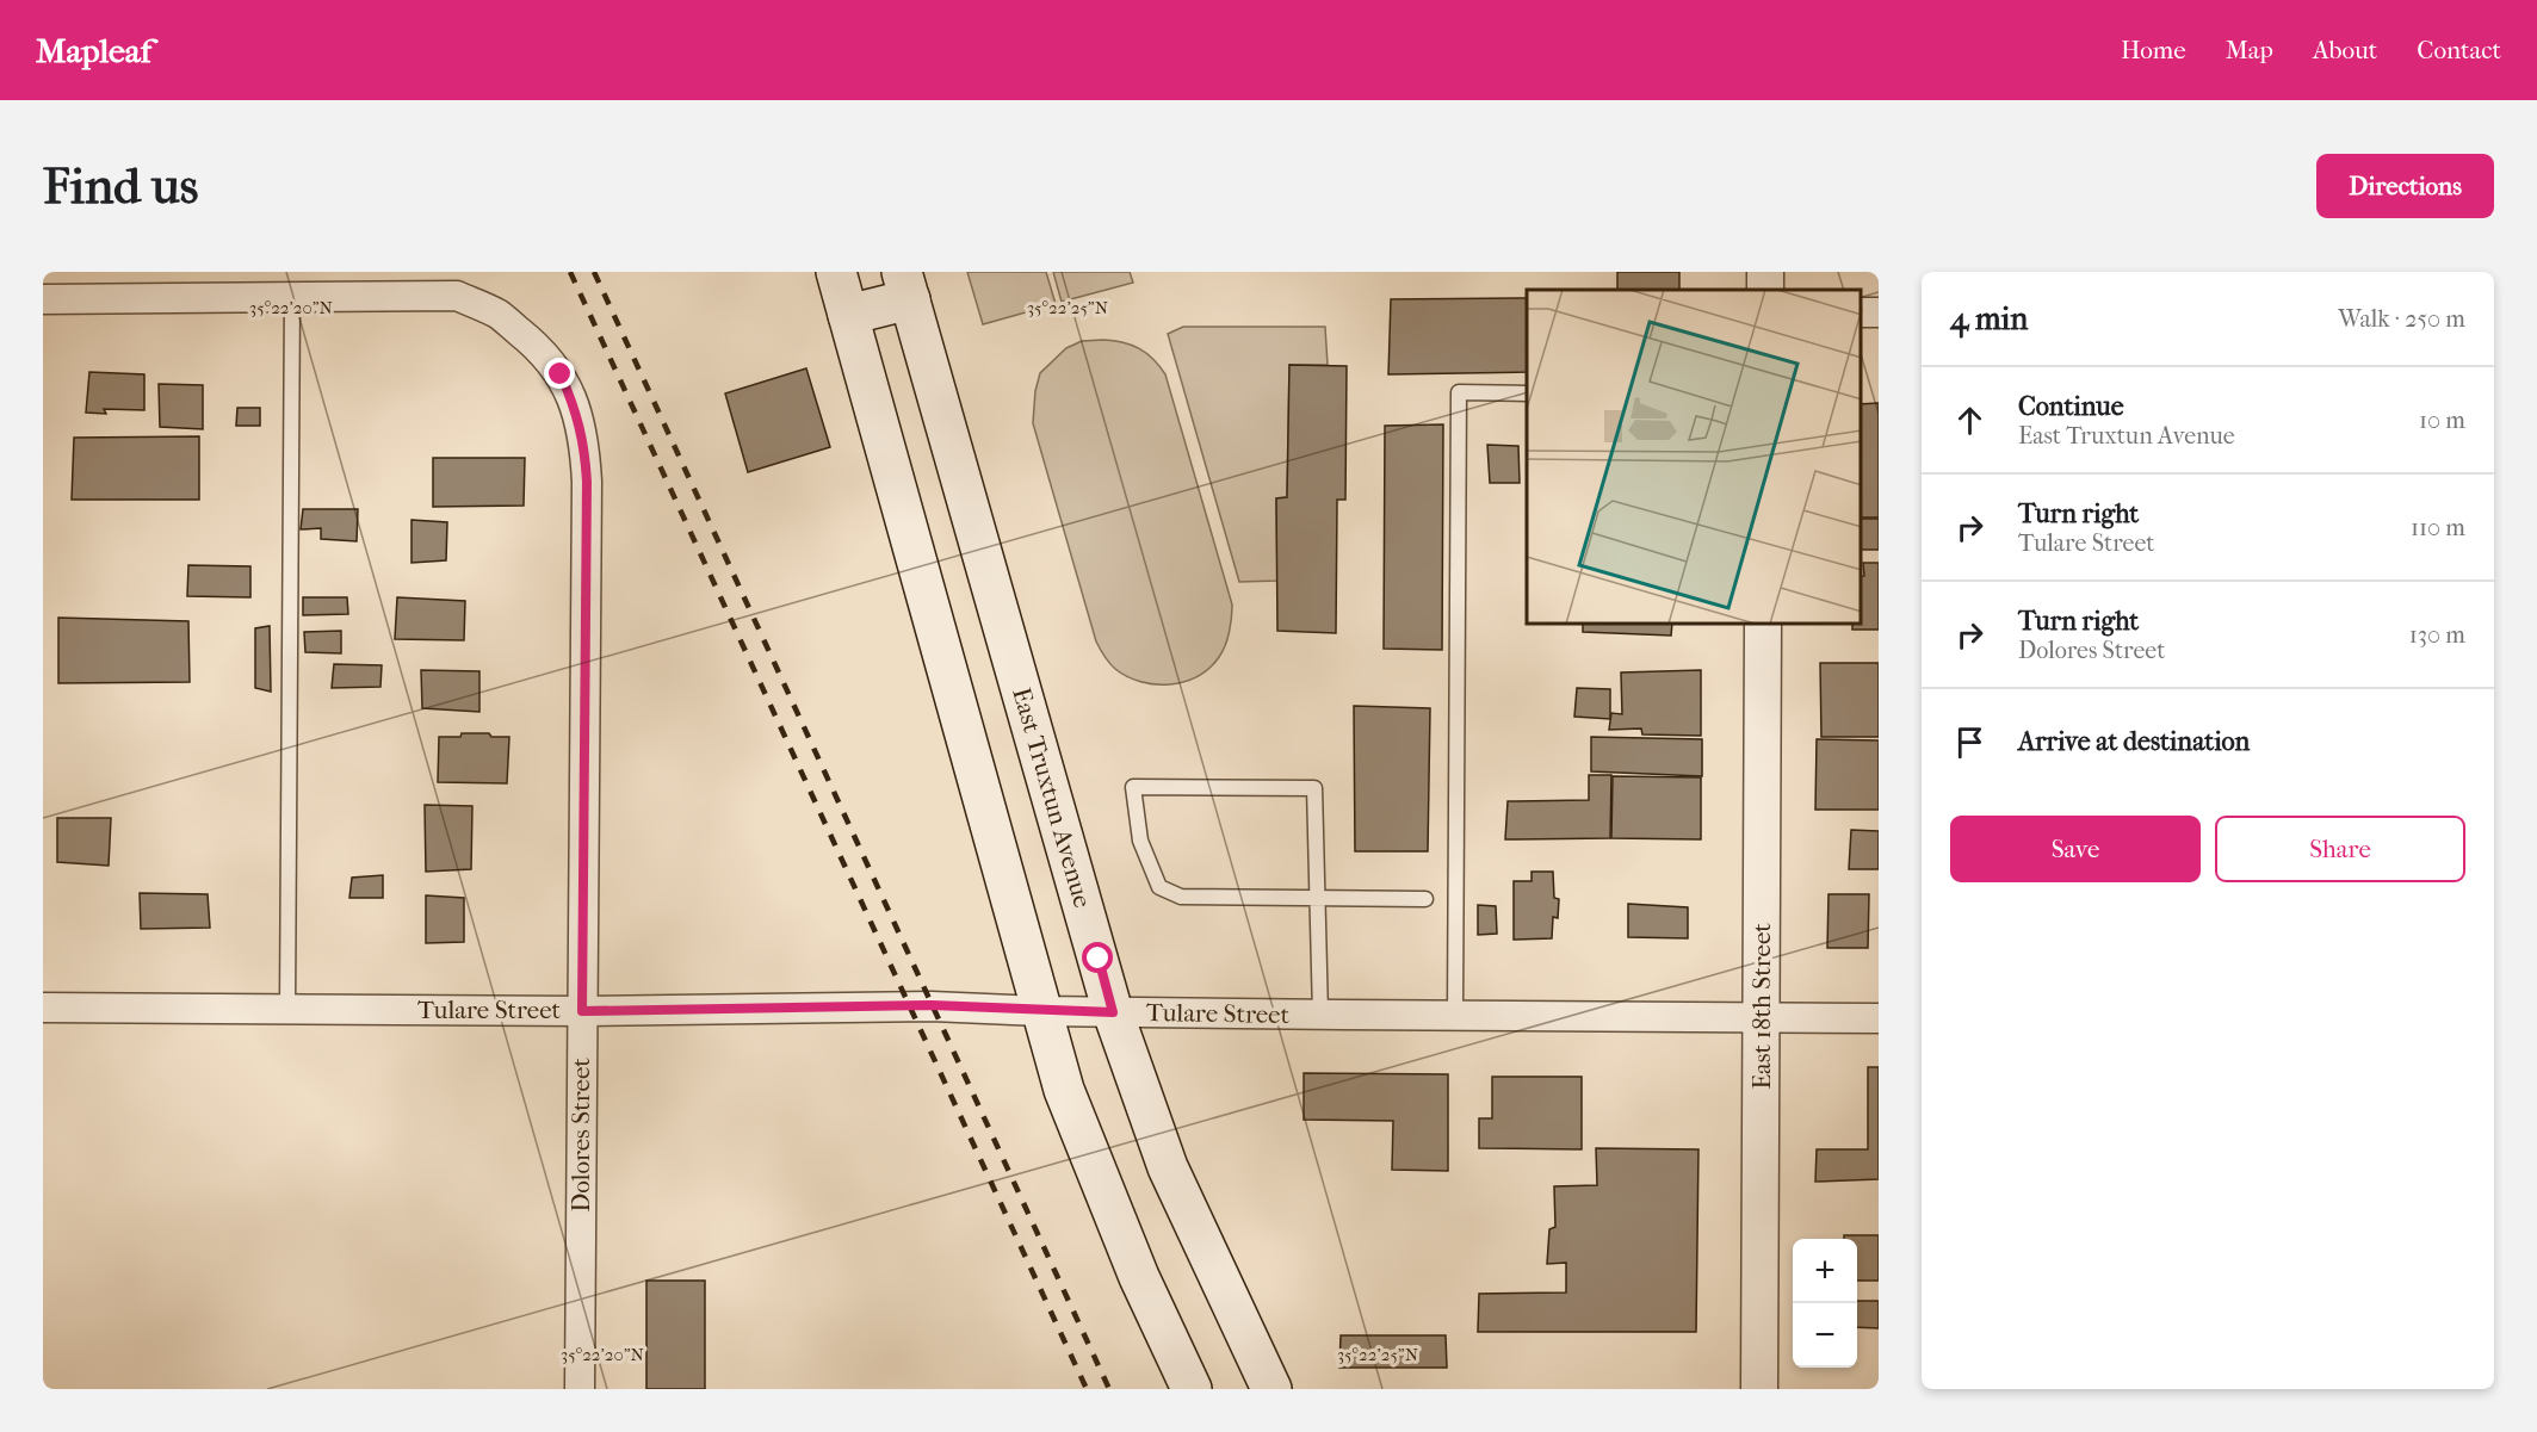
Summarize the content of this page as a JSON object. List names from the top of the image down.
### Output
{
  "streets": {
    "main road": ["East Truxtun Avenue"],
    "street": ["East 18th Street", "Tulare Street", "Dolores Street"]
  },
  "crossings": [
    ["East Truxtun Avenue", "Tulare Street"],
    ["East 18th Street", "Tulare Street"],
    ["Tulare Street", "Dolores Street"]
  ],
  "page": {
    "header": "Mapleaf",
    "nav": [
      "Home",
      "Map",
      "About",
      "Contact"
    ],
    "buttons": [
      "Directions",
      ["Save", "Share"]
    ],
    "title": "Find us",
    "heading": ["4 min", "Walk · 250 m"],
    "list": [
      ["Continue", "East Truxtun Avenue", "10 m"],
      ["Turn right", "Tulare Street", "110 m"],
      ["Turn right", "Dolores Street", "130 m"],
      "Arrive at destination"
    ],
    "map_buttons": ["+", "−"]
  },
  "coordinates": ["35°22'20\"N", "35°22'25\"N"]
}
